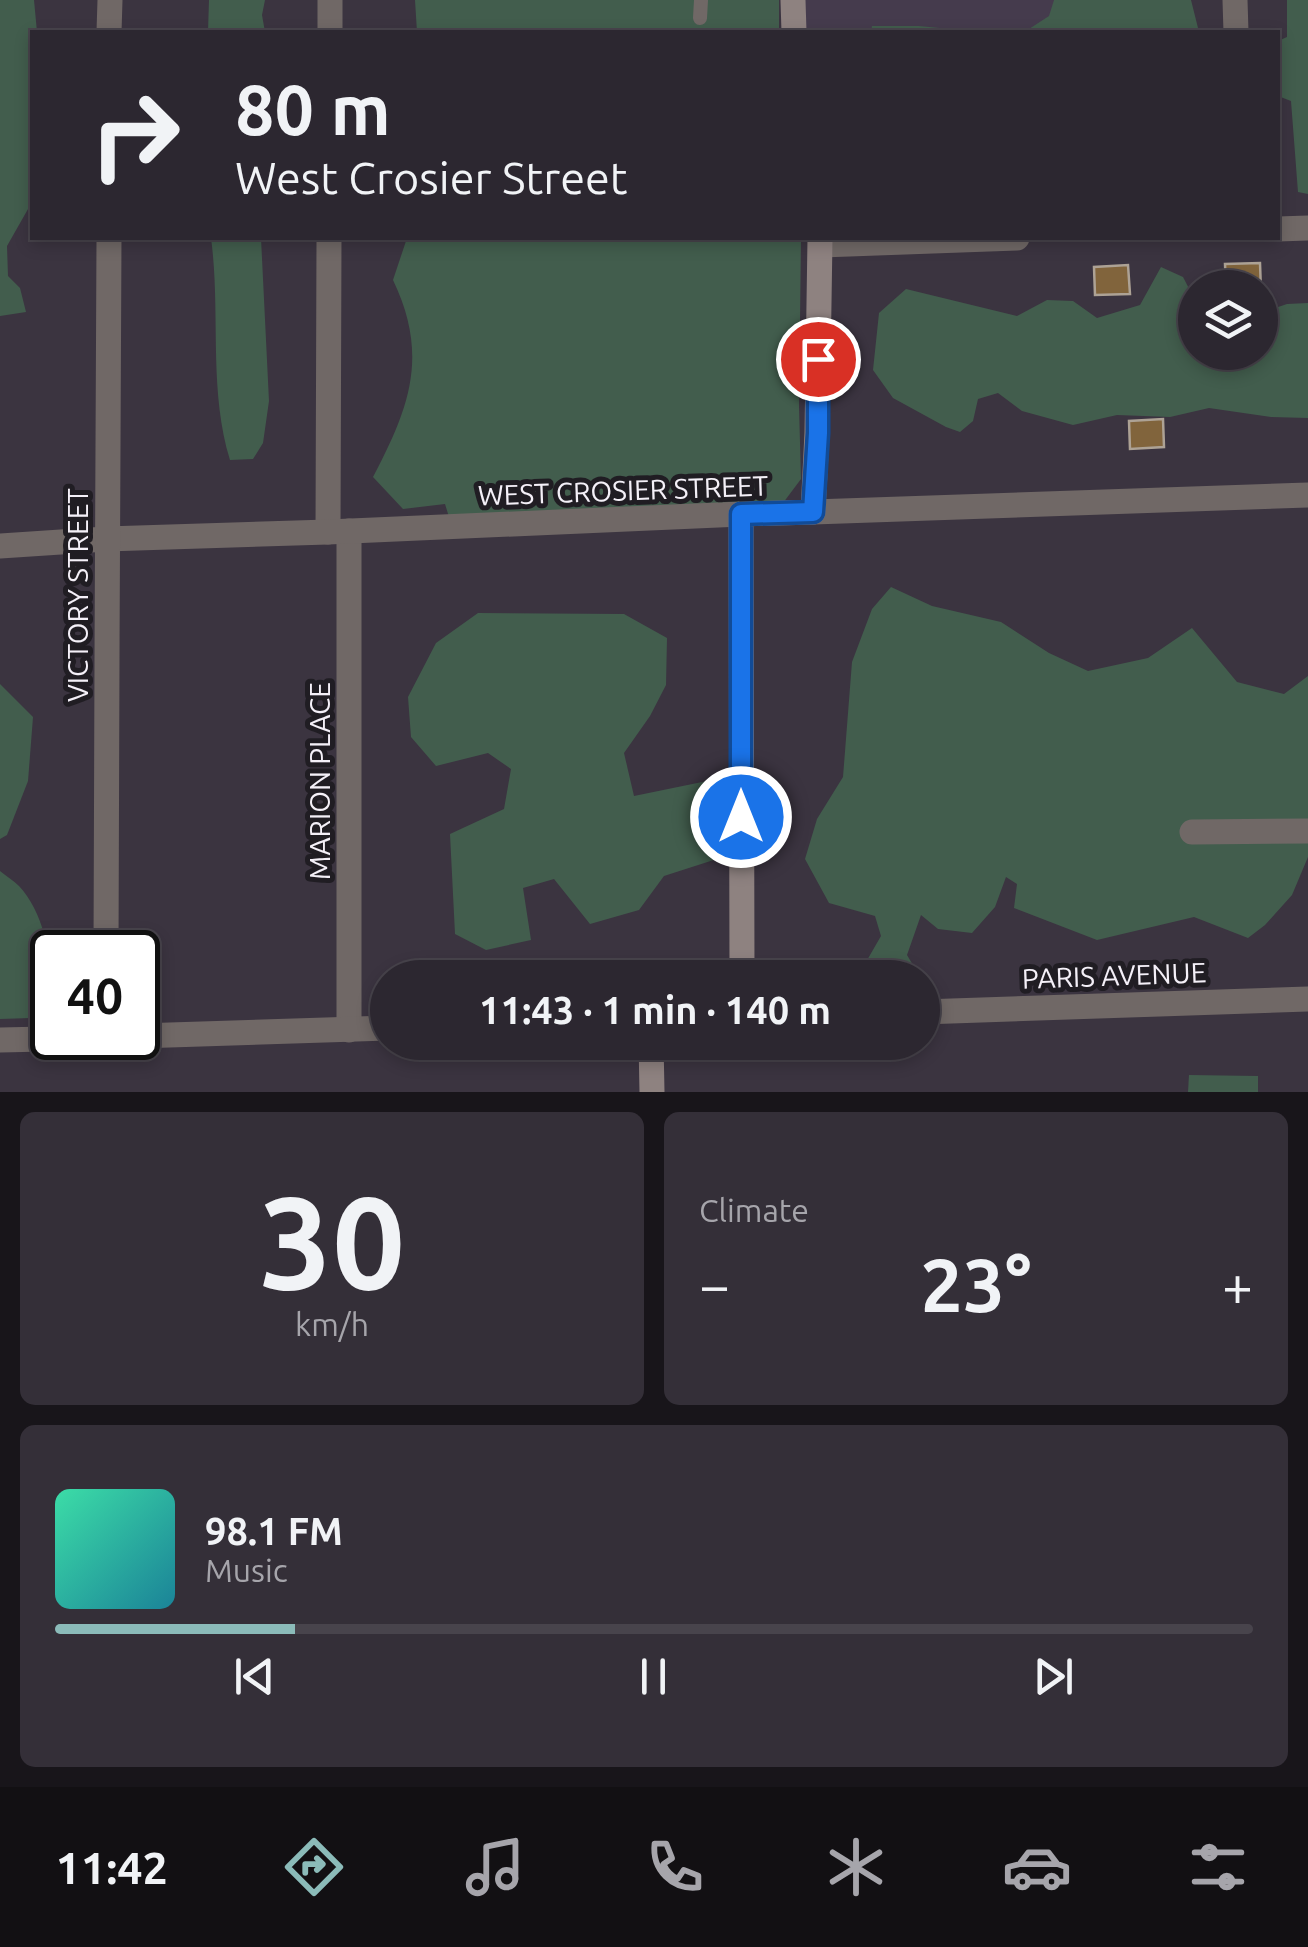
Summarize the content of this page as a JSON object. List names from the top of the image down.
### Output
{
  "streets": {
    "street": [
      "WEST CROSIER STREET",
      "VICTORY STREET",
      "MARION PLACE",
      "PARIS AVENUE"
    ]
  },
  "crossings": [
    ["WEST CROSIER STREET", "VICTORY STREET"],
    ["WEST CROSIER STREET", "MARION PLACE"]
  ],
  "page": {
    "turn": ["80 m", "West Crosier Street"],
    "limit": "40",
    "trip": "11:43 · 1 min · 140 m",
    "tile": [
      ["30", "km/h"],
      "Climate"
    ],
    "heat": ["−", "23°", "+"],
    "song": ["98.1 FM", "Music"],
    "tabs": "11:42"
  }
}
